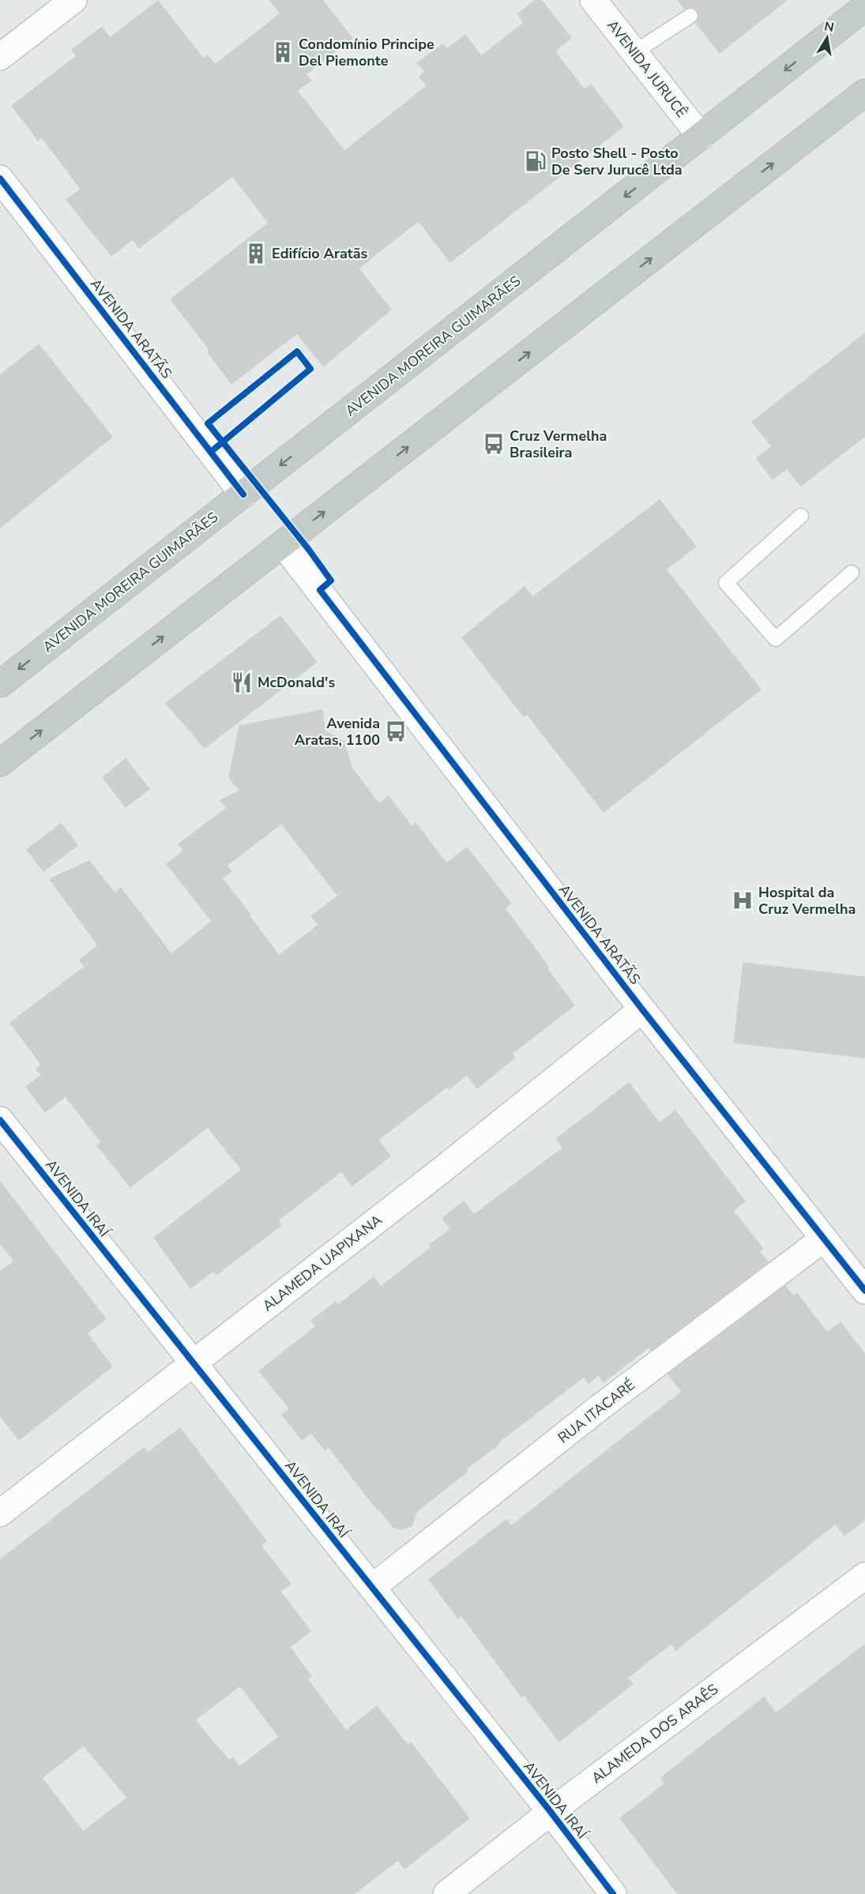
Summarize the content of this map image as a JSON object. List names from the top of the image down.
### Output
{
  "streets": {
    "highway": ["AVENIDA MOREIRA GUIMARÃES"],
    "street": [
      "AVENIDA JURUCÊ",
      "AVENIDA ARATÃS",
      "AVENIDA IRAÍ",
      "ALAMEDA UAPIXANA",
      "RUA ITACARÉ",
      "ALAMEDA DOS ARAÊS"
    ]
  },
  "crossings": [
    ["AVENIDA JURUCÊ", "AVENIDA MOREIRA GUIMARÃES"],
    ["AVENIDA ARATÃS", "AVENIDA MOREIRA GUIMARÃES"],
    ["AVENIDA ARATÃS", "ALAMEDA UAPIXANA"],
    ["AVENIDA ARATÃS", "RUA ITACARÉ"],
    ["AVENIDA IRAÍ", "ALAMEDA UAPIXANA"],
    ["AVENIDA IRAÍ", "RUA ITACARÉ"],
    ["AVENIDA IRAÍ", "ALAMEDA DOS ARAÊS"]
  ],
  "places": {
    "building": ["Condomínio Principe Del Piemonte", "Edifício Aratãs"],
    "fuel station": ["Posto Shell - Posto De Serv Jurucê Ltda"],
    "bus stop": ["Cruz Vermelha Brasileira", "Avenida Aratas, 1100"],
    "restaurant": ["McDonald's"],
    "hospital": ["Hospital da Cruz Vermelha"]
  },
  "north": "top"
}
